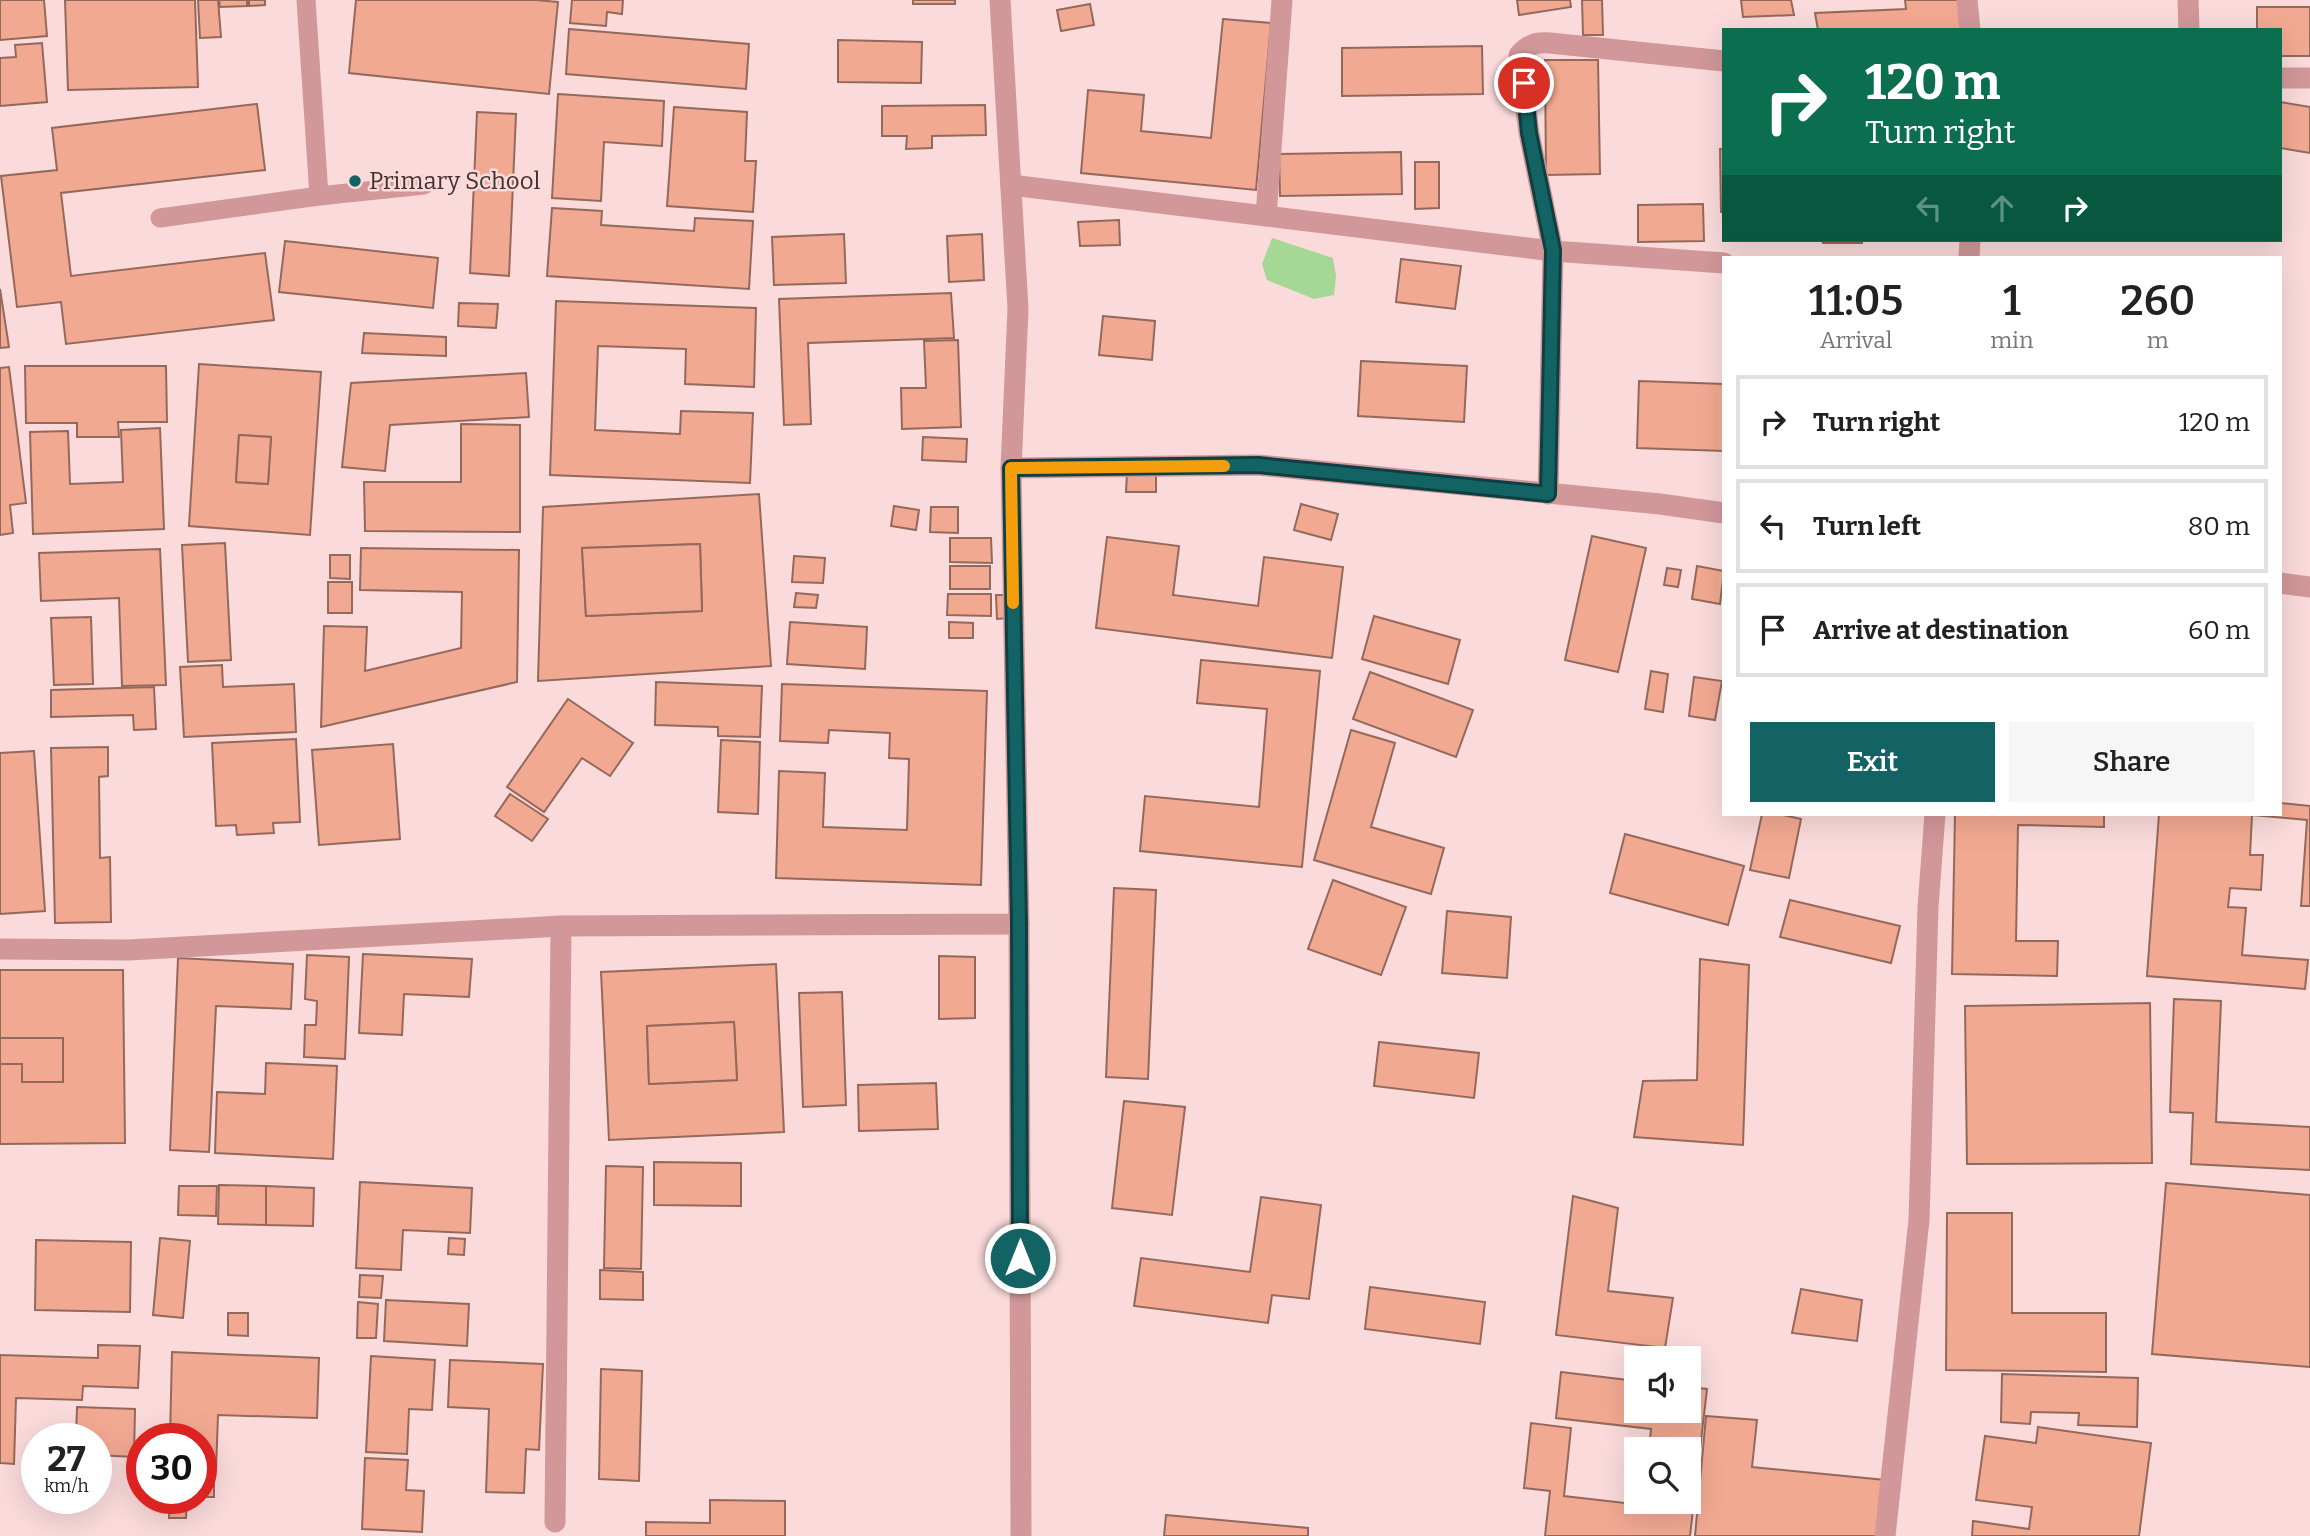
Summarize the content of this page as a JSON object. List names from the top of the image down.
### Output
{
  "places": ["Primary School"],
  "page": {
    "turn": ["120 m", "Turn right"],
    "eta": [
      "11:05",
      "Arrival",
      "1",
      "min",
      "260",
      "m"
    ],
    "list": [
      {
        "name": "Turn right",
        "value": "120 m"
      },
      {
        "name": "Turn left",
        "value": "80 m"
      },
      {
        "name": "Arrive at destination",
        "value": "60 m"
      }
    ],
    "buttons": ["Exit", "Share"],
    "speed": "27 km/h",
    "limit": "30"
  }
}
